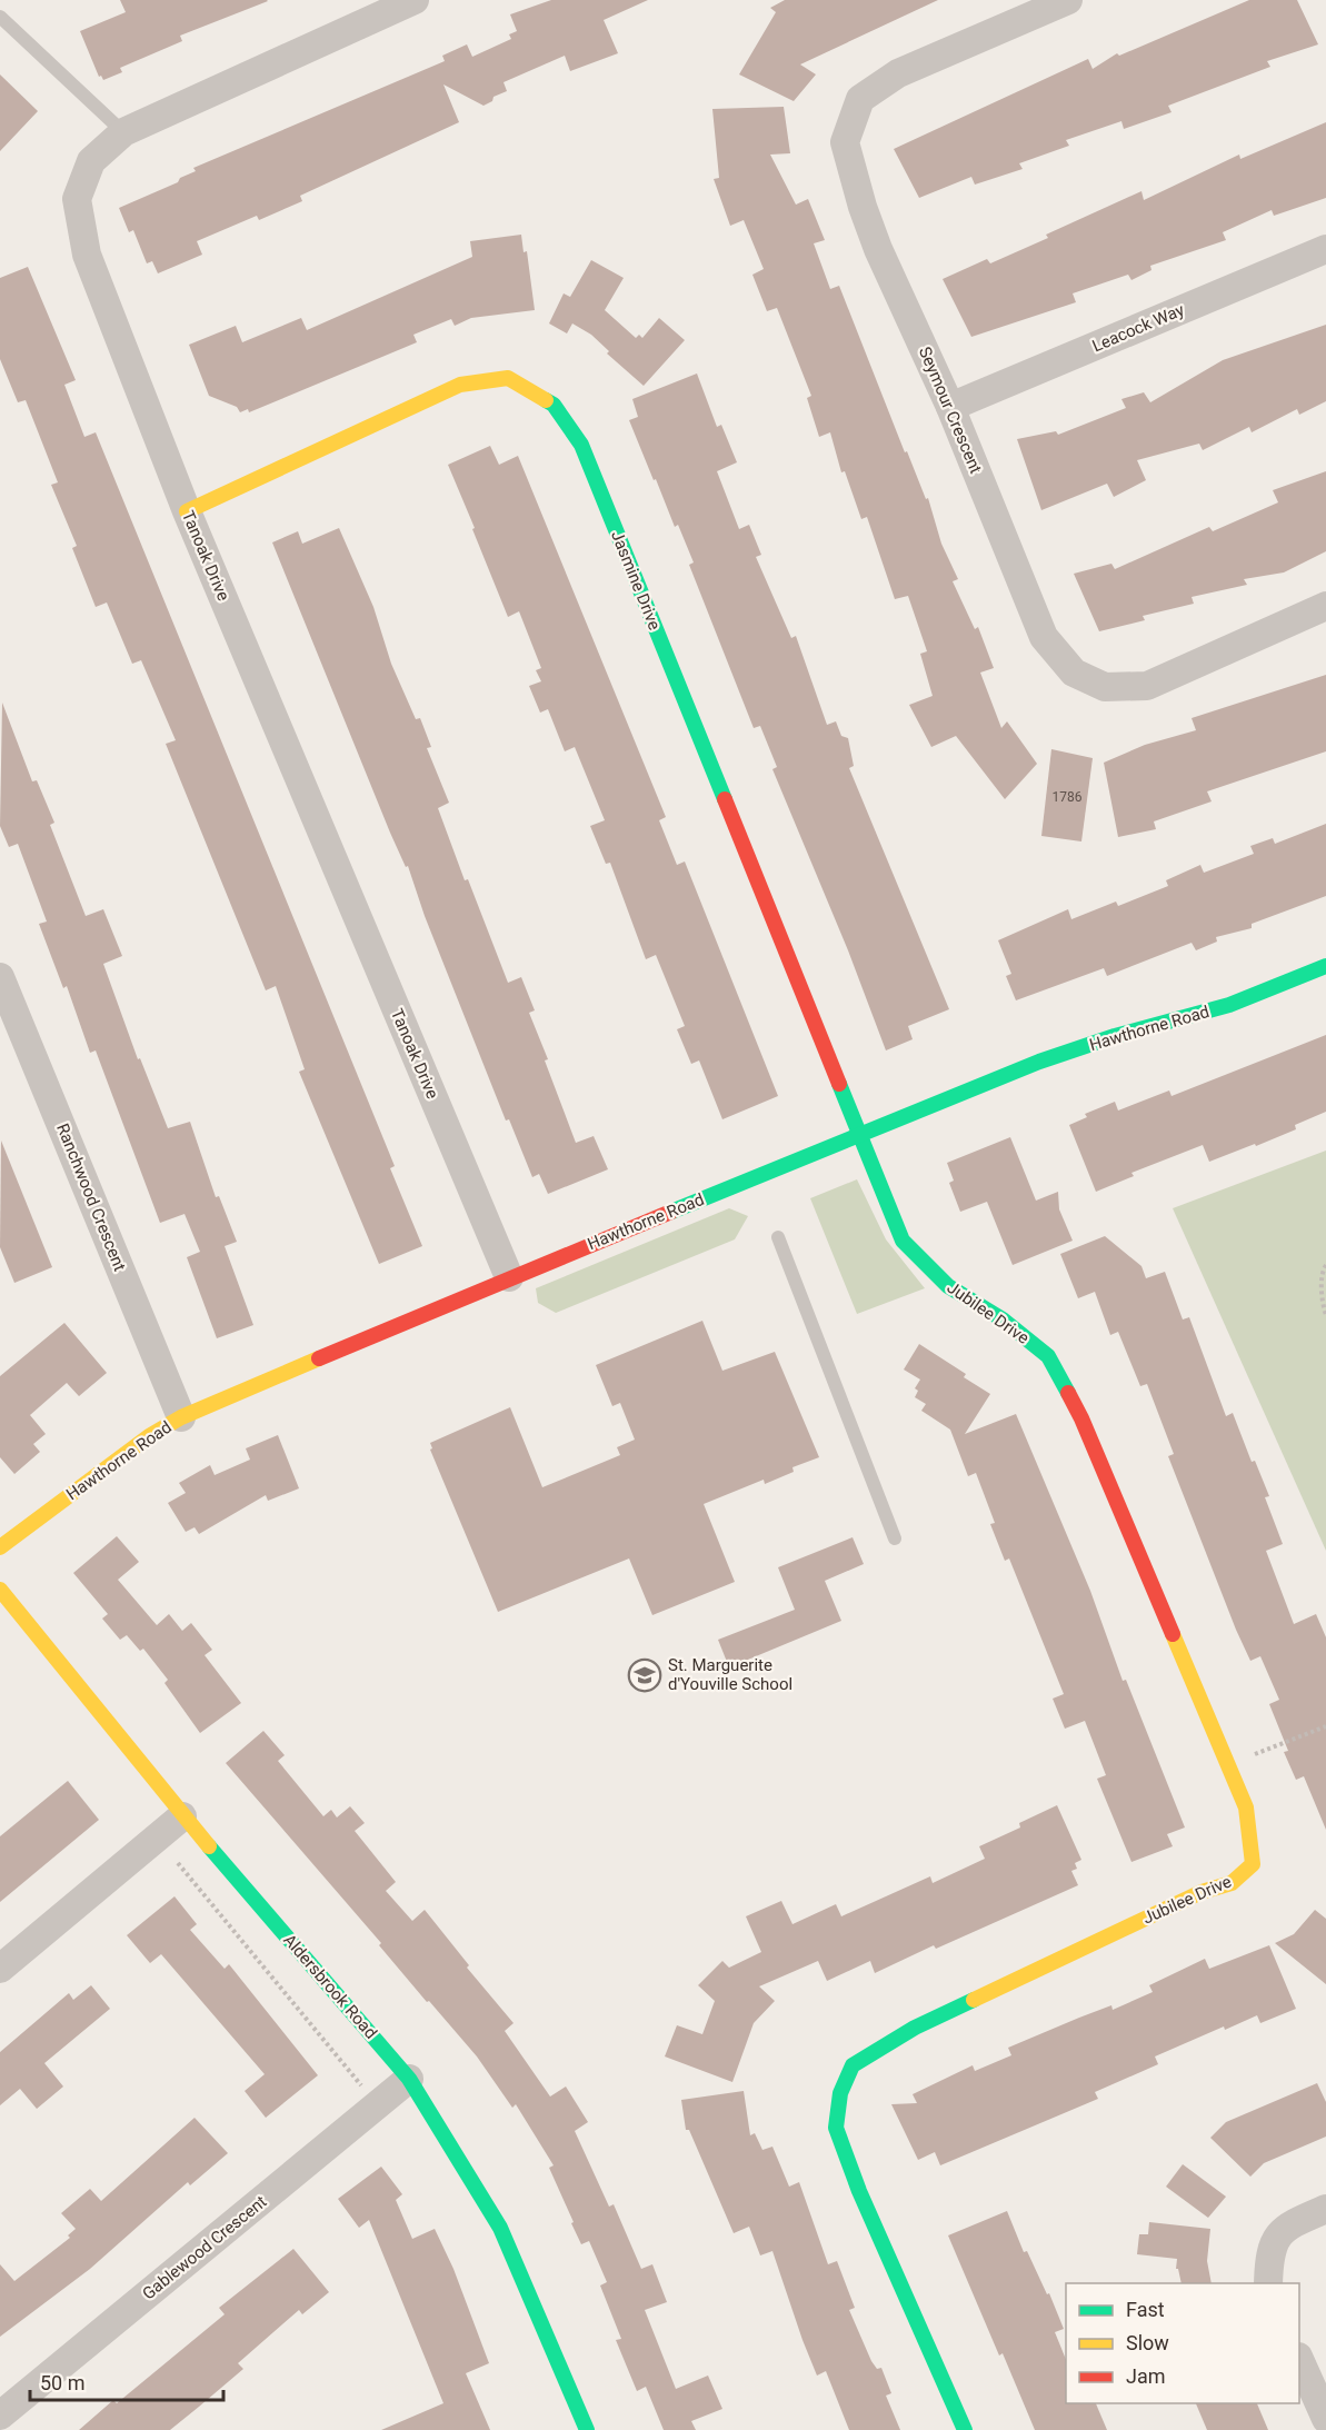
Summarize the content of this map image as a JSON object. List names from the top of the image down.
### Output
{
  "streets": {
    "street": [
      "Leacock Way",
      "Seymour Crescent",
      "Tanoak Drive",
      "Jasmine Drive",
      "Hawthorne Road",
      "Ranchwood Crescent",
      "Jubilee Drive",
      "Aldersbrook Road",
      "Gablewood Crescent"
    ]
  },
  "crossings": [
    ["Leacock Way", "Seymour Crescent"],
    ["Tanoak Drive", "Jasmine Drive"],
    ["Tanoak Drive", "Hawthorne Road"],
    ["Jasmine Drive", "Hawthorne Road"],
    ["Jasmine Drive", "Jubilee Drive"],
    ["Hawthorne Road", "Ranchwood Crescent"],
    ["Hawthorne Road", "Jubilee Drive"],
    ["Aldersbrook Road", "Gablewood Crescent"]
  ],
  "places": {
    "school or university": ["St. Marguerite d'Youville School"]
  },
  "house_numbers": ["1786"],
  "legend": ["Fast", "Slow", "Jam"],
  "scale_bar": "50 m"
}
